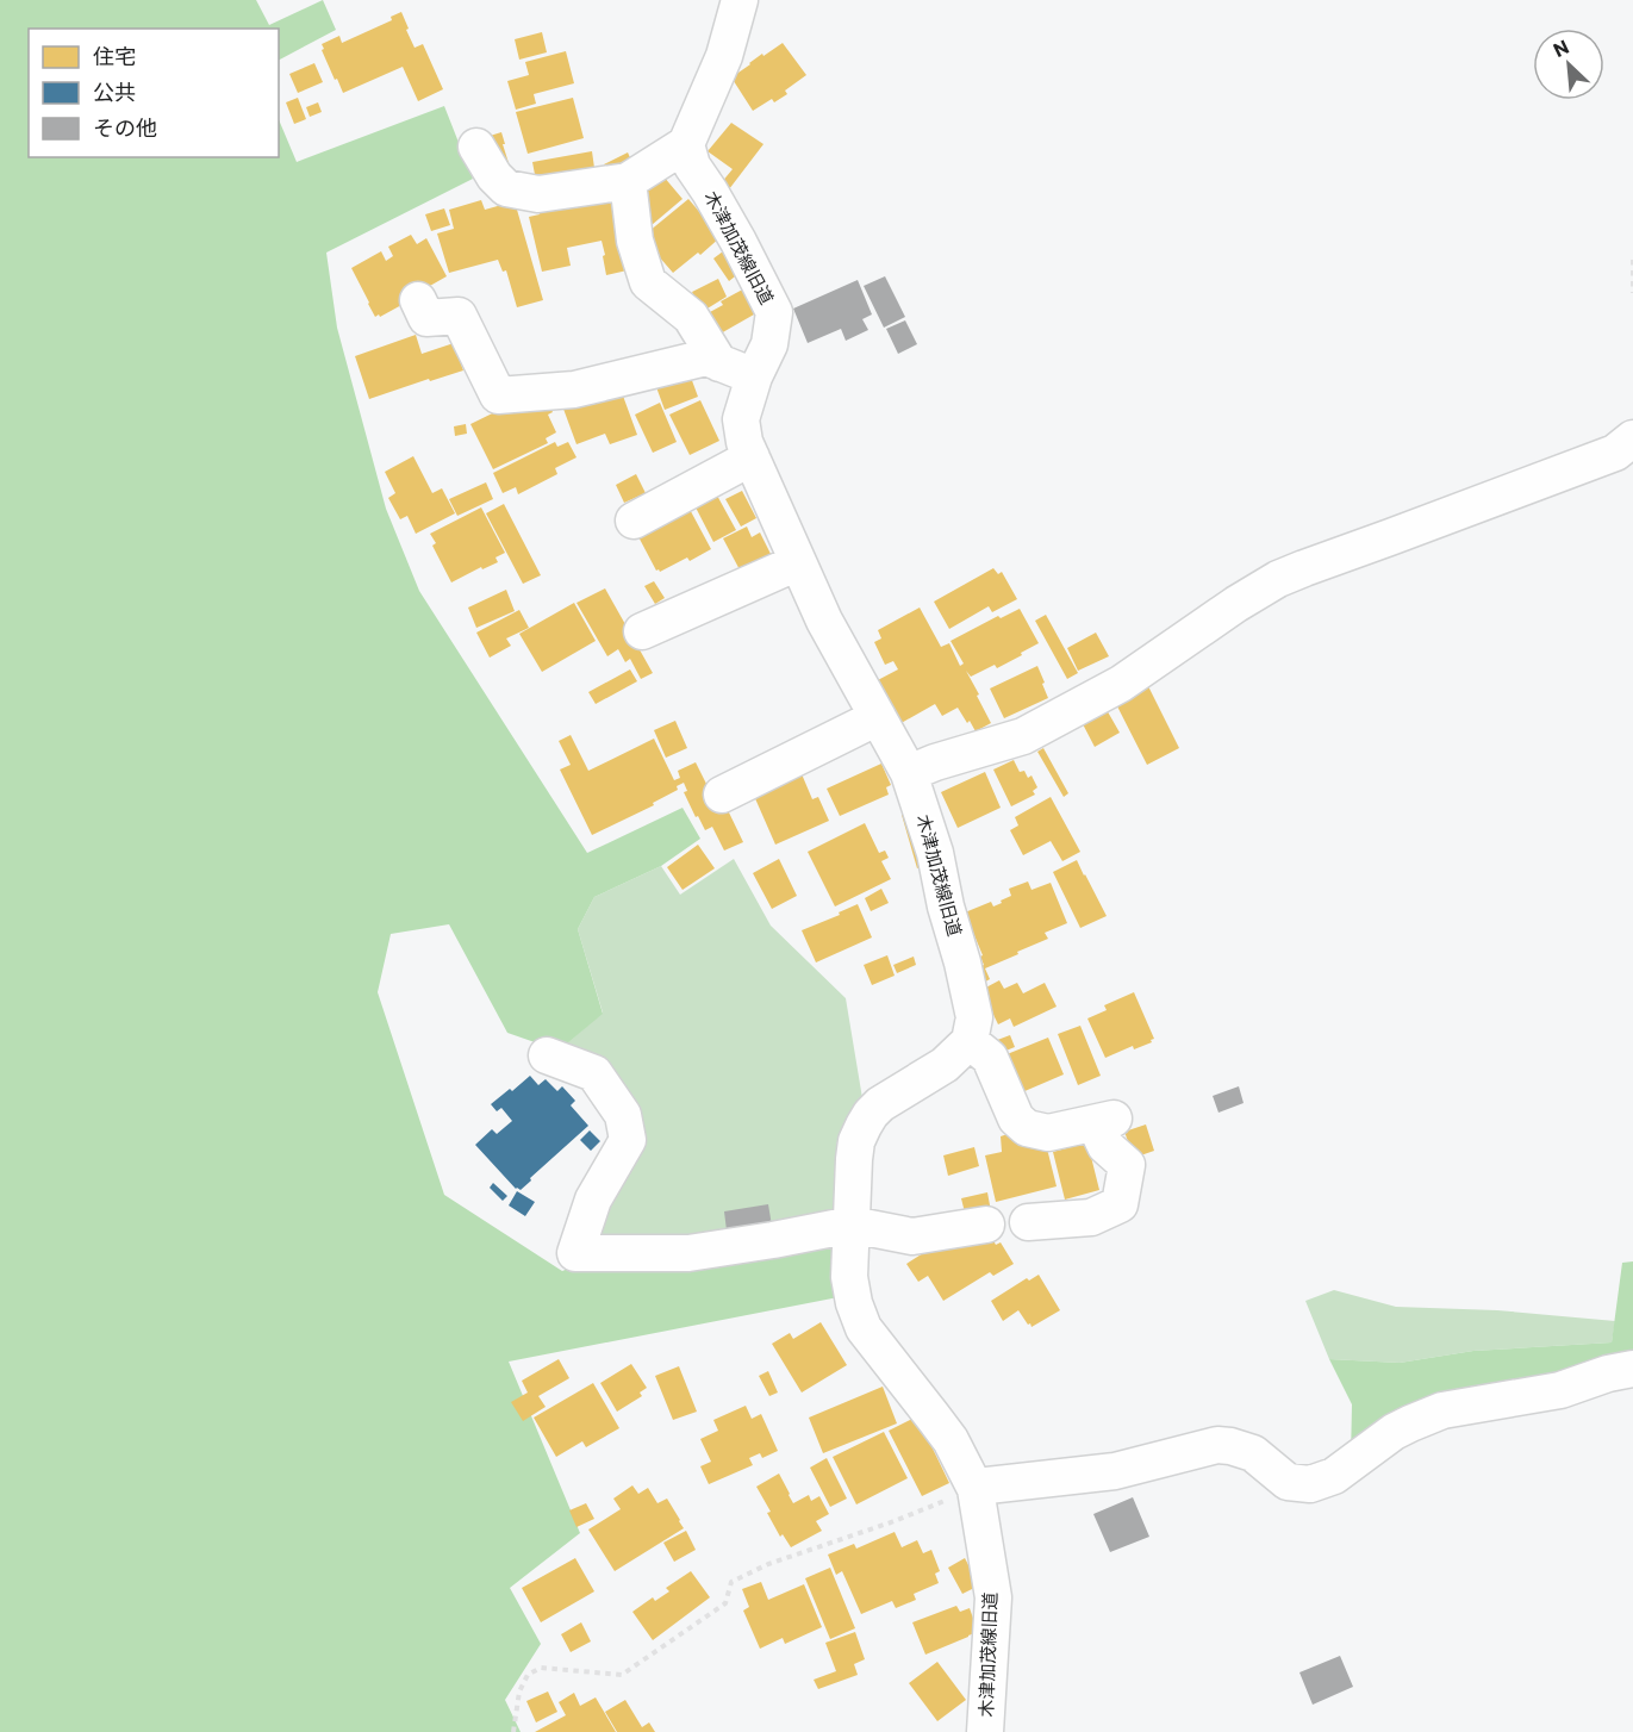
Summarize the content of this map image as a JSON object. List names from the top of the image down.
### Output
{
  "streets": {
    "street": ["木津加茂線旧道"]
  },
  "legend": ["住宅", "公共", "その他"],
  "north": "top left"
}
